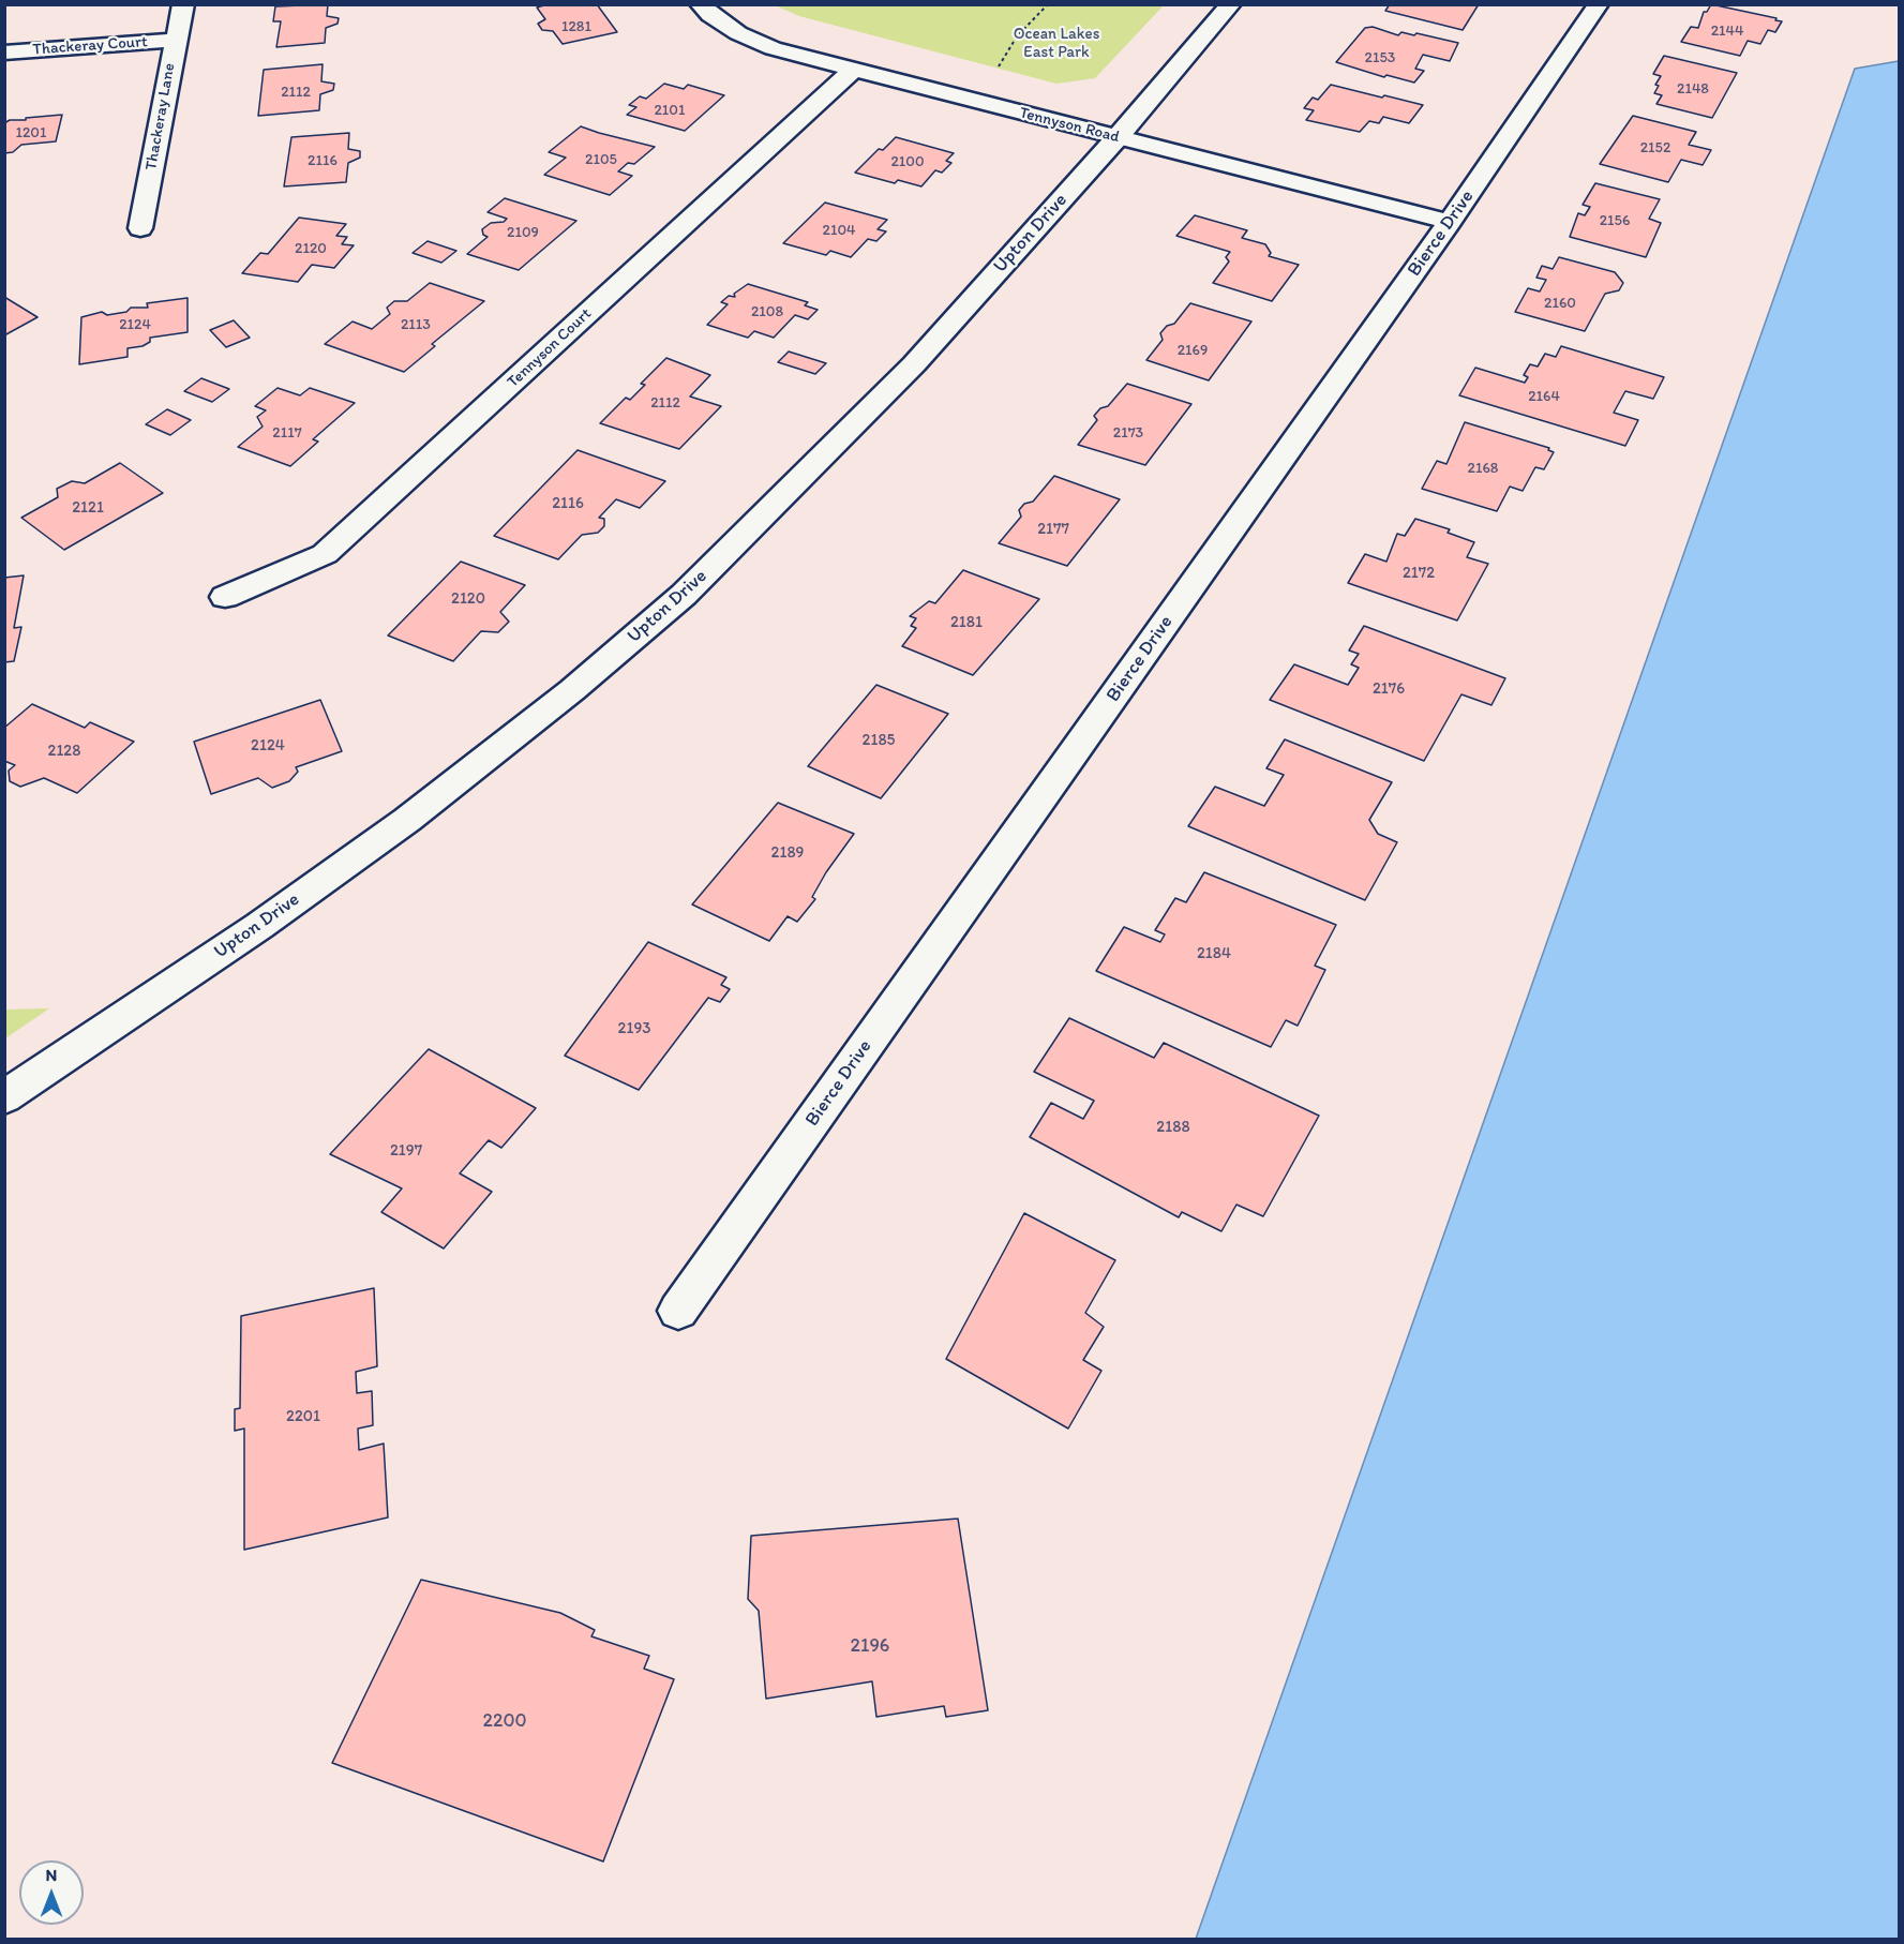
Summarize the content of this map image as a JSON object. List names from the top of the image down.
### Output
{
  "streets": {
    "street": [
      "Thackeray Court",
      "Thackeray Lane",
      "Tennyson Road",
      "Upton Drive",
      "Bierce Drive",
      "Tennyson Court"
    ]
  },
  "crossings": [
    ["Thackeray Court", "Thackeray Lane"],
    ["Tennyson Road", "Upton Drive"],
    ["Tennyson Road", "Bierce Drive"],
    ["Tennyson Road", "Tennyson Court"]
  ],
  "parks": ["Ocean Lakes East Park"],
  "house_numbers": [
    "1281",
    "2144",
    "2153",
    "2148",
    "2112",
    "2101",
    "1201",
    "2152",
    "2105",
    "2116",
    "2100",
    "2156",
    "2104",
    "2109",
    "2120",
    "2160",
    "2108",
    "2124",
    "2113",
    "2169",
    "2164",
    "2112",
    "2117",
    "2173",
    "2168",
    "2116",
    "2121",
    "2177",
    "2172",
    "2120",
    "2181",
    "2176",
    "2185",
    "2124",
    "2128",
    "2189",
    "2184",
    "2193",
    "2188",
    "2197",
    "2201",
    "2196",
    "2200"
  ],
  "north": "top"
}
